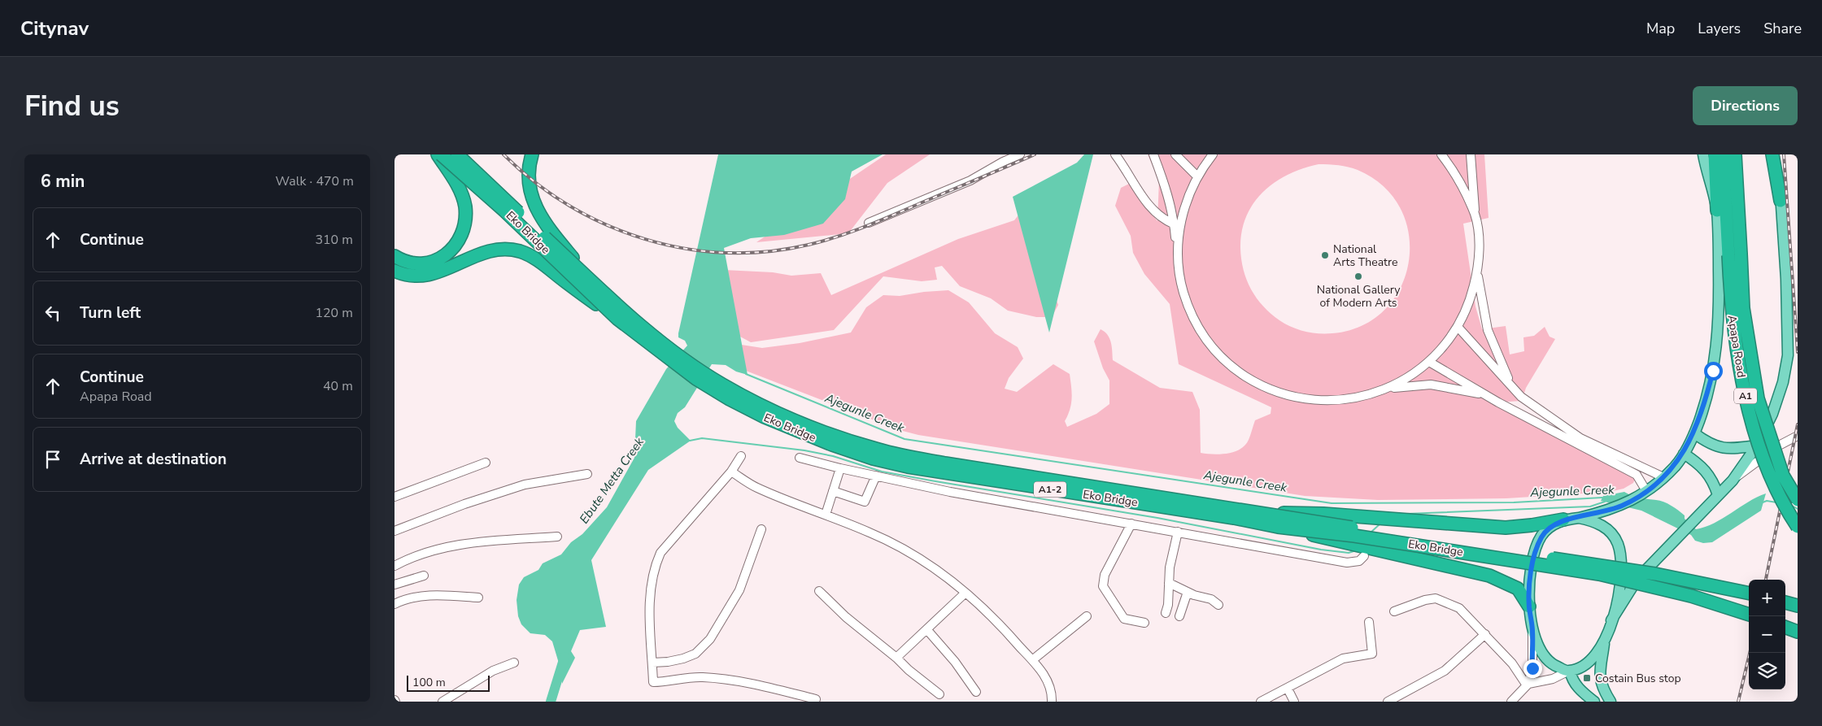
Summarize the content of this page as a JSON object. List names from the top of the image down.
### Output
{
  "streets": {
    "highway": [
      "Eko Bridge",
      "Apapa Road",
      "A1",
      "A1-2"
    ]
  },
  "water": ["Ajegunle Creek", "Ebute Metta Creek"],
  "places": {
    "other": ["National Arts Theatre", "National Gallery of Modern Arts"],
    "transit": ["Costain Bus stop"]
  },
  "scale_bar": "100 m",
  "page": {
    "header": "Citynav",
    "nav": ["Map", "Layers", "Share"],
    "buttons": "Directions",
    "title": "Find us",
    "heading": ["6 min", "Walk · 470 m"],
    "list": [
      ["Continue", "310 m"],
      ["Turn left", "120 m"],
      ["Continue", "Apapa Road", "40 m"],
      "Arrive at destination"
    ],
    "map_buttons": ["+", "−"],
    "scale": "100 m"
  }
}
